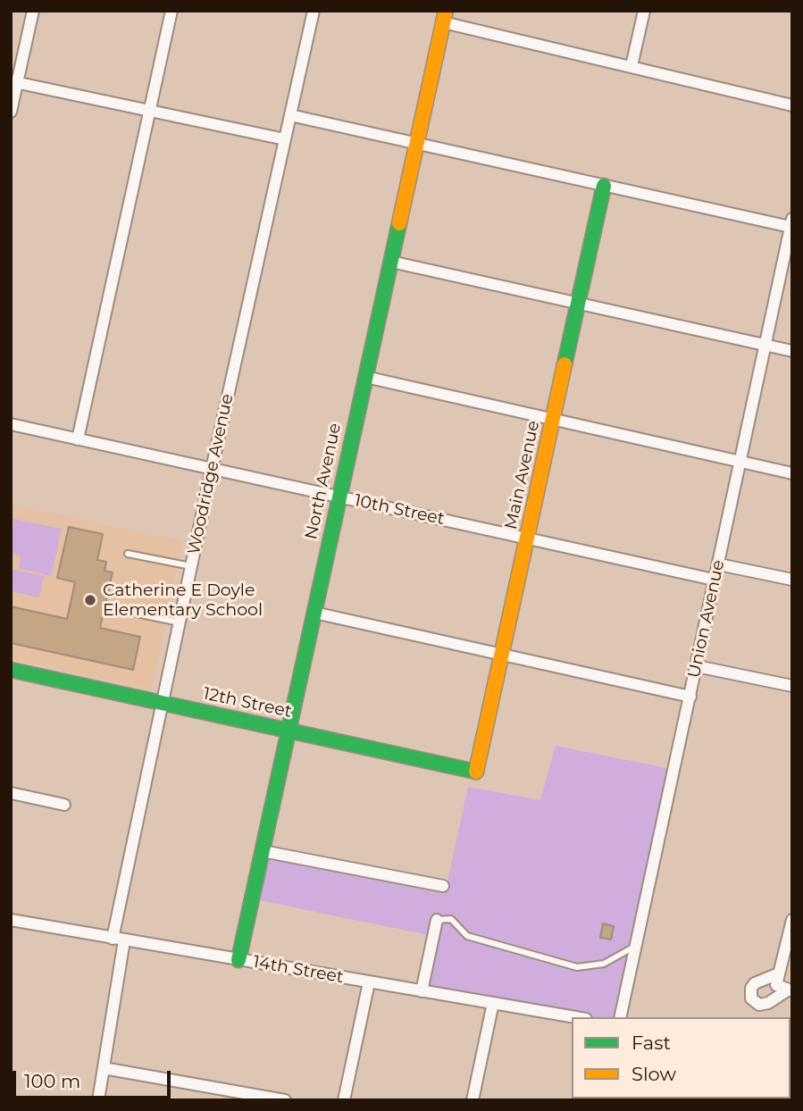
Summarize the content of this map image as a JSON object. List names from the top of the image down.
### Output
{
  "streets": {
    "street": [
      "Woodridge Avenue",
      "Main Avenue",
      "North Avenue",
      "10th Street",
      "Union Avenue",
      "12th Street",
      "14th Street"
    ]
  },
  "crossings": [
    ["Woodridge Avenue", "10th Street"],
    ["Woodridge Avenue", "12th Street"],
    ["Woodridge Avenue", "14th Street"],
    ["Main Avenue", "10th Street"],
    ["Main Avenue", "12th Street"],
    ["North Avenue", "10th Street"],
    ["North Avenue", "12th Street"],
    ["North Avenue", "14th Street"],
    ["10th Street", "Union Avenue"]
  ],
  "places": ["Catherine E Doyle Elementary School"],
  "legend": ["Fast", "Slow"],
  "scale_bar": "100 m"
}
